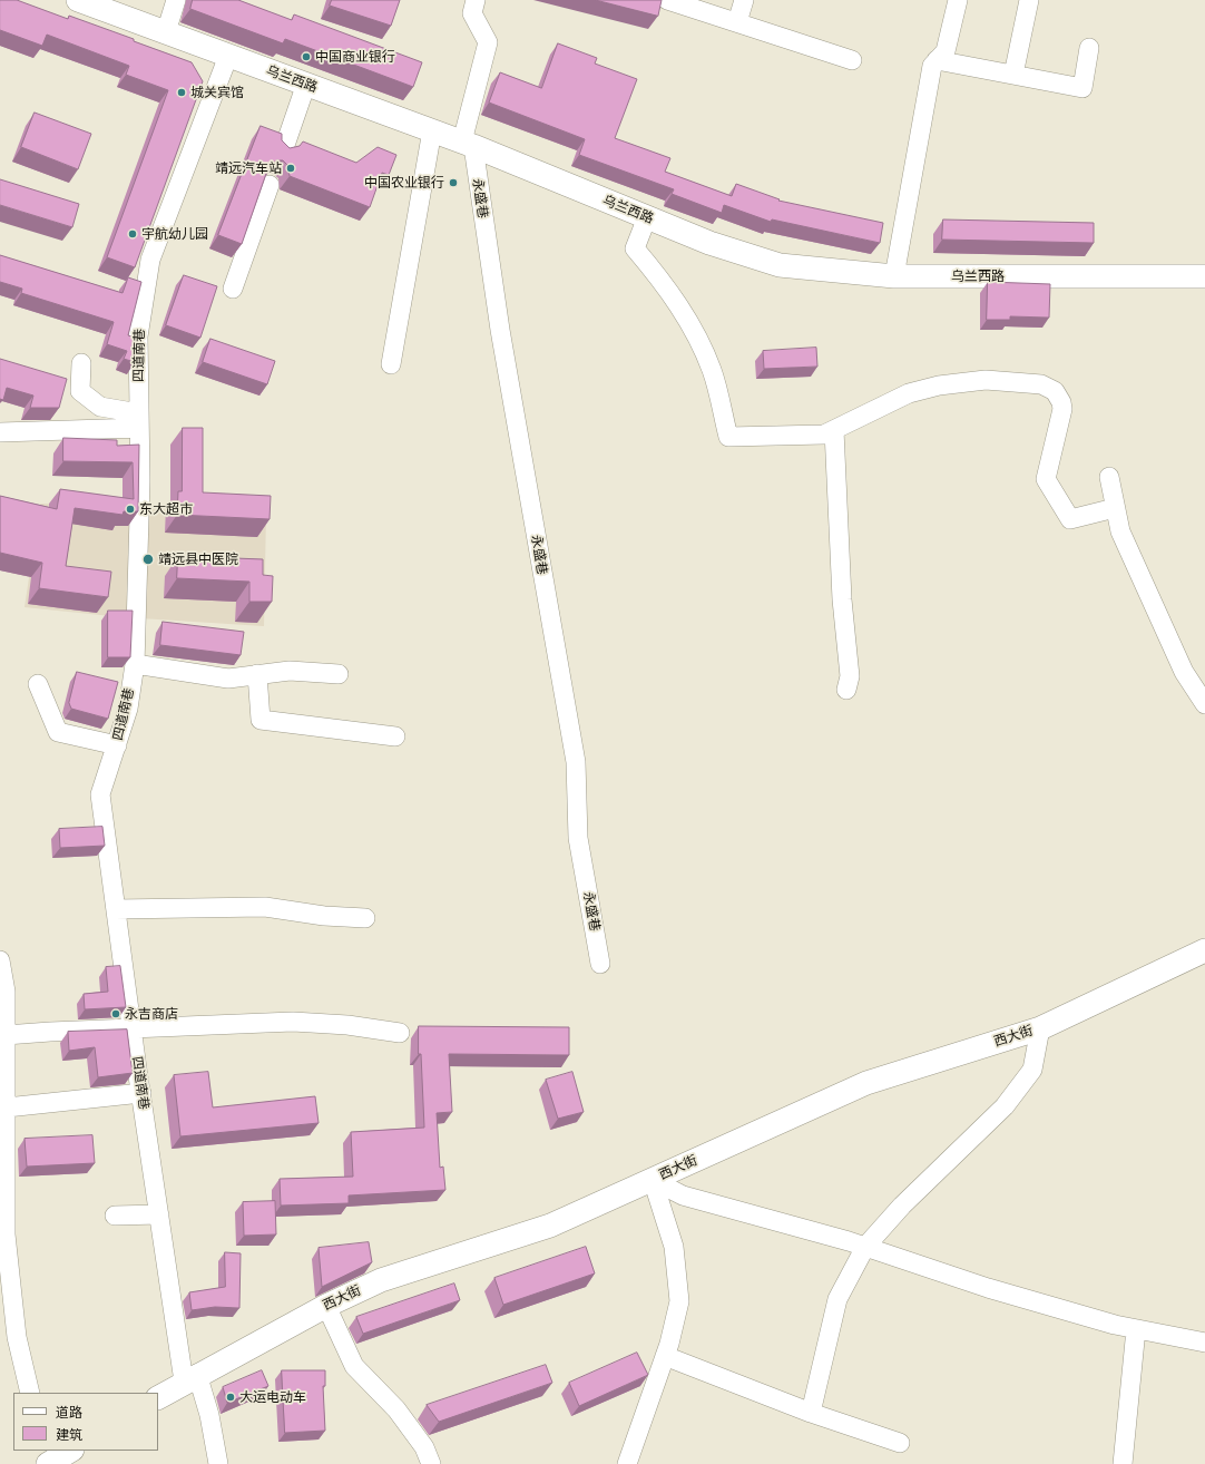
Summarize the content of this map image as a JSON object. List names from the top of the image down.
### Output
{
  "streets": {
    "main road": ["乌兰西路", "西大街"],
    "street": ["永盛巷", "四道南巷"]
  },
  "crossings": [
    ["乌兰西路", "永盛巷"],
    ["乌兰西路", "四道南巷"],
    ["四道南巷", "西大街"]
  ],
  "places": [
    "中国商业银行",
    "城关宾馆",
    "靖远汽车站",
    "中国农业银行",
    "宇航幼儿园",
    "东大超市",
    "靖远县中医院",
    "永吉商店",
    "大运电动车"
  ],
  "legend": ["道路", "建筑"]
}
